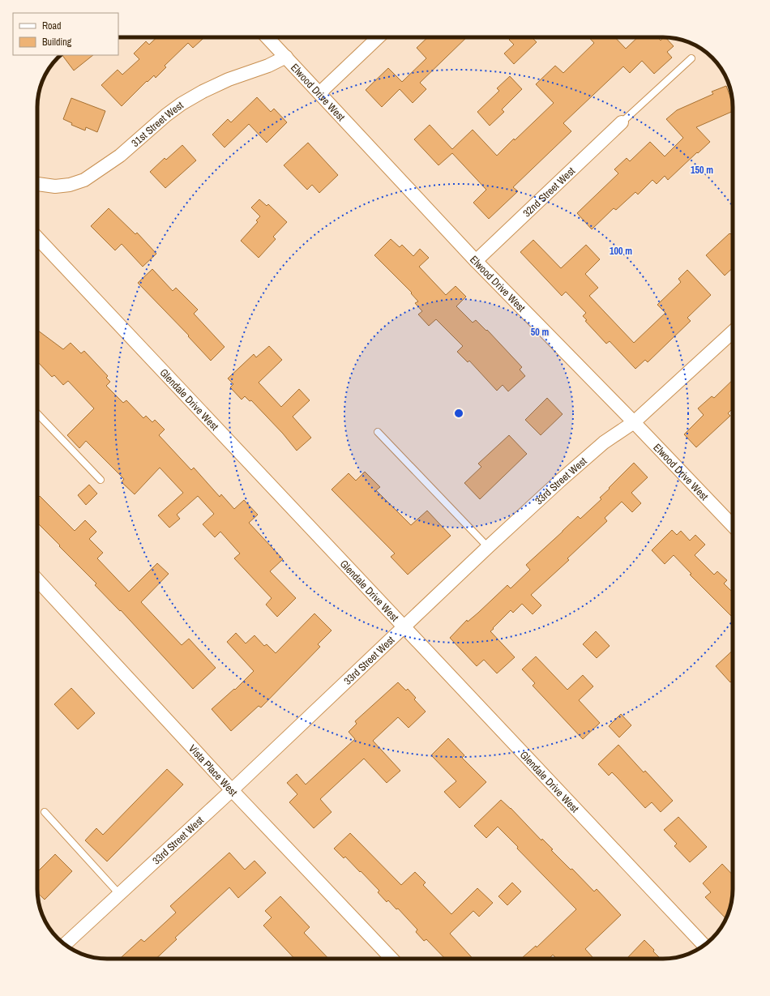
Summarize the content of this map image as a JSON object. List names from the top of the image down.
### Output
{
  "streets": {
    "street": [
      "Elwood Drive West",
      "31st Street West",
      "32nd Street West",
      "Glendale Drive West",
      "33rd Street West",
      "Vista Place West"
    ]
  },
  "crossings": [
    ["Elwood Drive West", "31st Street West"],
    ["Elwood Drive West", "32nd Street West"],
    ["Elwood Drive West", "33rd Street West"],
    ["Glendale Drive West", "33rd Street West"],
    ["33rd Street West", "Vista Place West"]
  ],
  "legend": ["Road", "Building"],
  "rings": ["150 m", "100 m", "50 m"]
}
